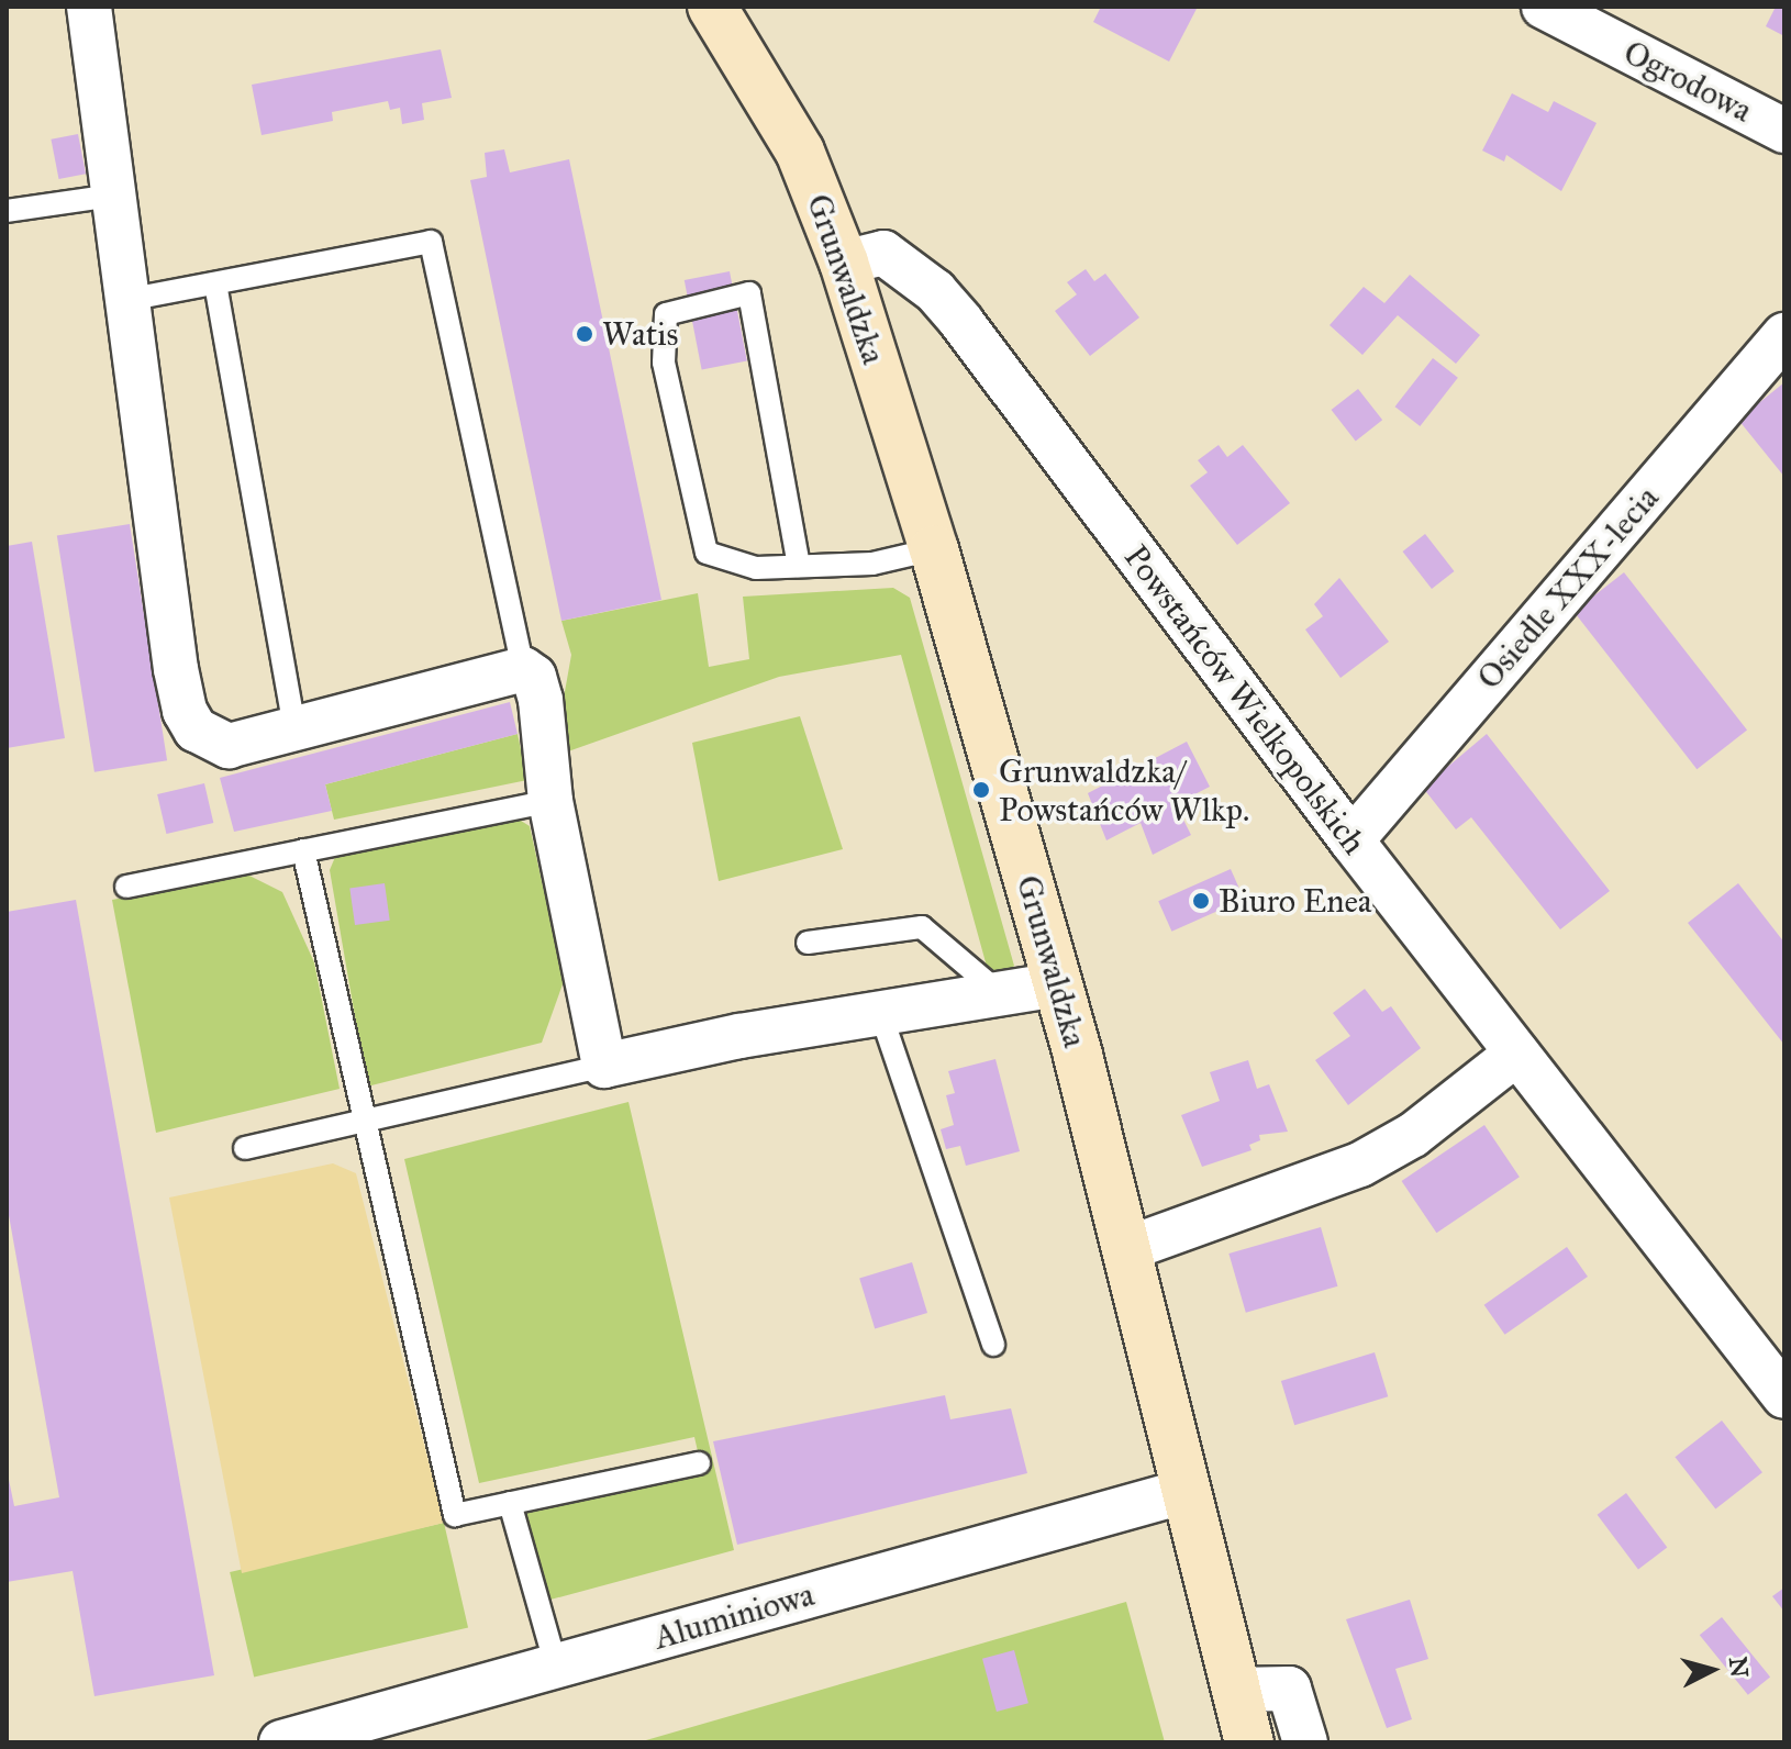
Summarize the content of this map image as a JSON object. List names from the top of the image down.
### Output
{
  "streets": {
    "main road": ["Grunwaldzka"],
    "street": [
      "Ogrodowa",
      "Osiedle XXX-lecia",
      "Powstańców Wielkopolskich",
      "Aluminiowa"
    ]
  },
  "crossings": [
    ["Grunwaldzka", "Powstańców Wielkopolskich"],
    ["Grunwaldzka", "Aluminiowa"],
    ["Osiedle XXX-lecia", "Powstańców Wielkopolskich"]
  ],
  "places": ["Watis", "Grunwaldzka/ Powstańców Wlkp.", "Biuro Enea"],
  "north": "right"
}
